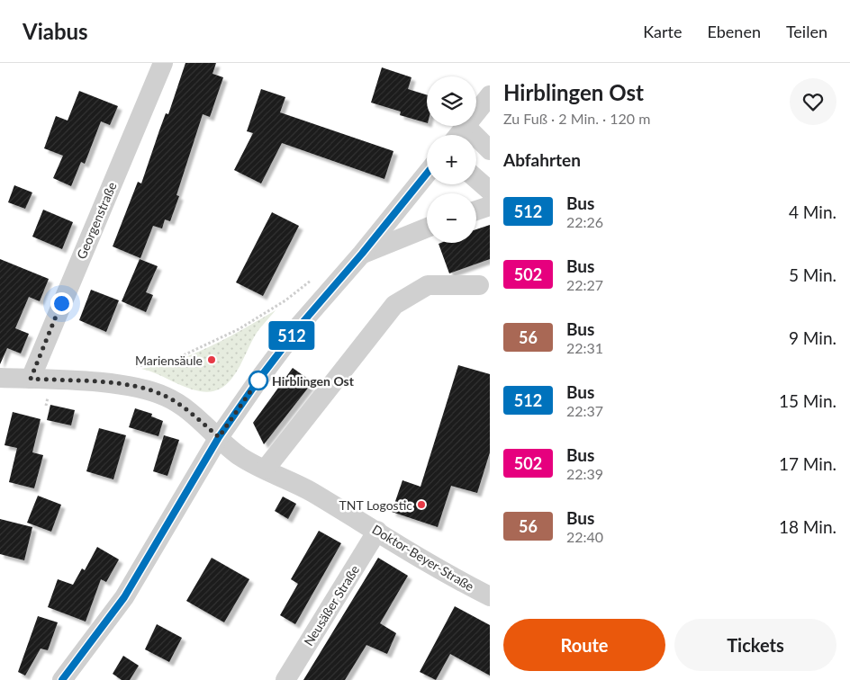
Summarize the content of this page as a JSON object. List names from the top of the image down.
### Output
{
  "streets": {
    "street": ["Georgenstraße", "Doktor-Beyer-Straße", "Neusäßer Straße"]
  },
  "crossings": [
    ["Georgenstraße", "Doktor-Beyer-Straße"],
    ["Doktor-Beyer-Straße", "Neusäßer Straße"]
  ],
  "places": ["Mariensäule", "Hirblingen Ost", "TNT Logostic"],
  "lines": ["bus line 512"],
  "page": {
    "header": "Viabus",
    "nav": ["Karte", "Ebenen", "Teilen"],
    "on_map": "512",
    "heading": [
      ["Hirblingen Ost", "Zu Fuß · 2 Min. · 120 m"],
      "Abfahrten"
    ],
    "map_buttons": ["+", "−"],
    "list": [
      {
        "mark": "512",
        "name": "Bus",
        "note": "22:26",
        "value": "4 Min."
      },
      {
        "mark": "502",
        "name": "Bus",
        "note": "22:27",
        "value": "5 Min."
      },
      {
        "mark": "56",
        "name": "Bus",
        "note": "22:31",
        "value": "9 Min."
      },
      {
        "mark": "512",
        "name": "Bus",
        "note": "22:37",
        "value": "15 Min."
      },
      {
        "mark": "502",
        "name": "Bus",
        "note": "22:39",
        "value": "17 Min."
      },
      {
        "mark": "56",
        "name": "Bus",
        "note": "22:40",
        "value": "18 Min."
      }
    ],
    "buttons": ["Route", "Tickets"]
  }
}
